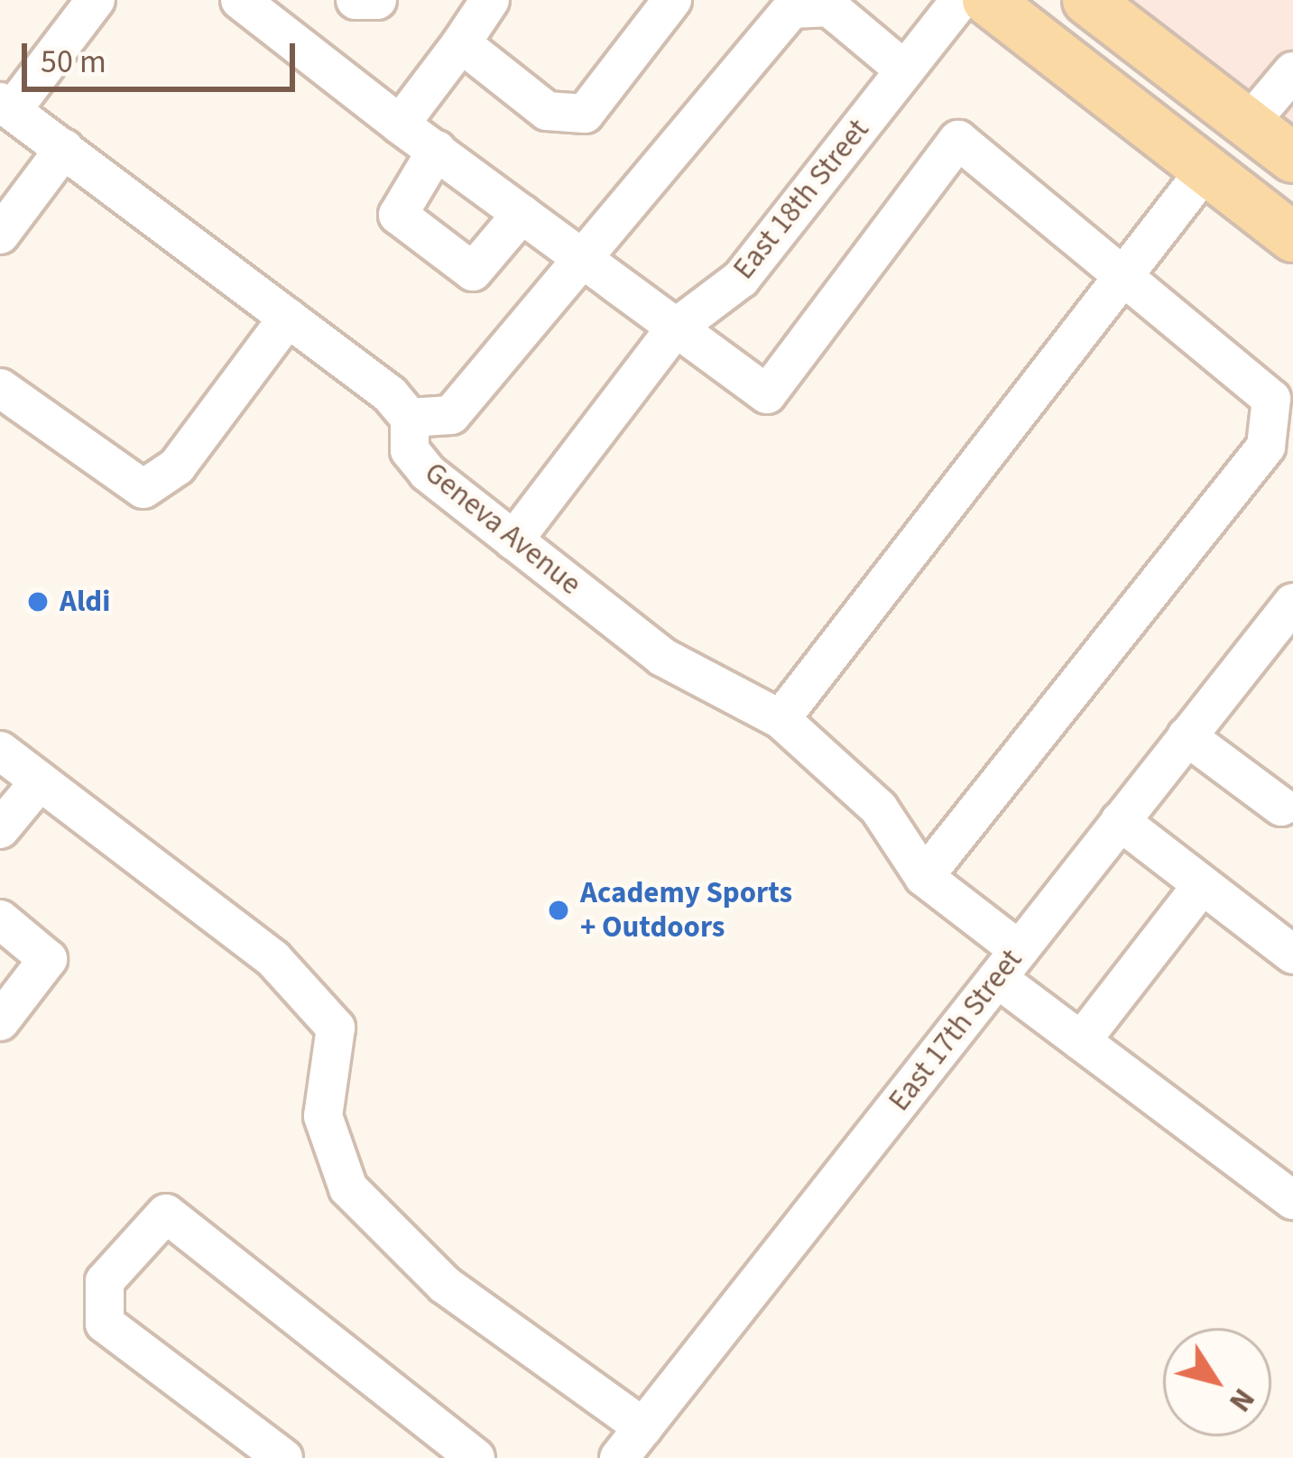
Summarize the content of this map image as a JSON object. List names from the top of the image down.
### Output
{
  "streets": {
    "street": ["East 18th Street", "Geneva Avenue", "East 17th Street"]
  },
  "crossings": [
    ["East 18th Street", "Geneva Avenue"],
    ["Geneva Avenue", "East 17th Street"]
  ],
  "places": ["Aldi", "Academy Sports + Outdoors"],
  "scale_bar": "50 m",
  "north": "bottom right"
}
